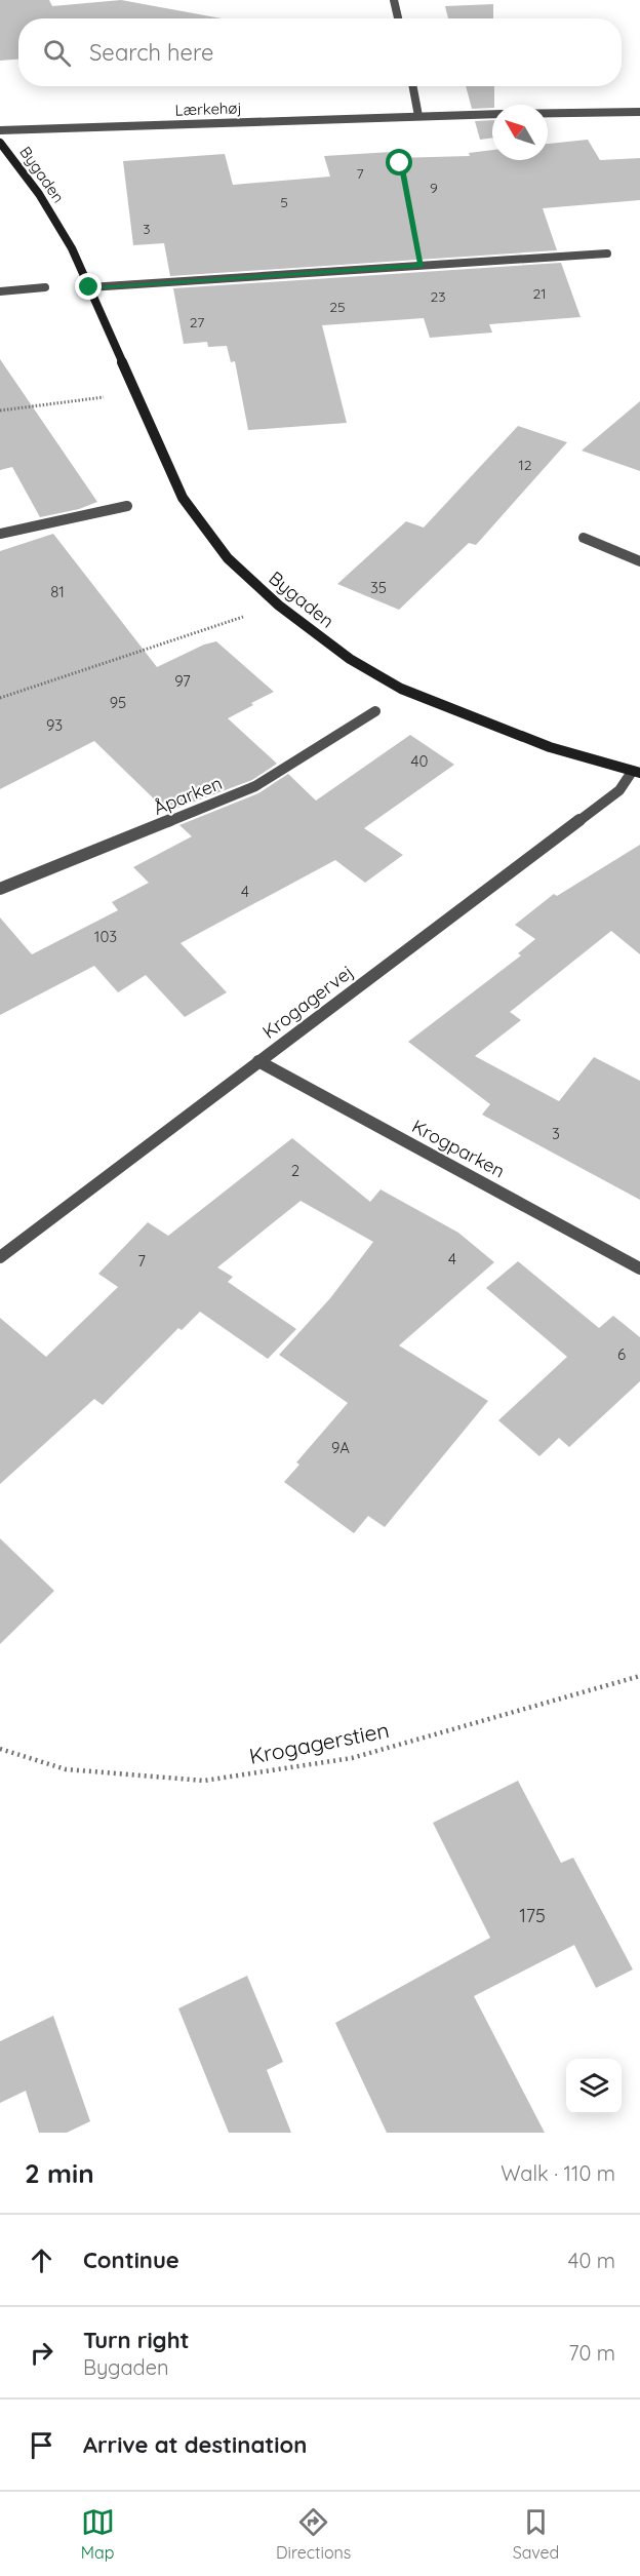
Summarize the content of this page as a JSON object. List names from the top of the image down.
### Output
{
  "streets": {
    "street": [
      "Lærkehøj",
      "Bygaden",
      "Åparken",
      "Krogagervej",
      "Krogparken"
    ],
    "path": ["Krogagerstien"]
  },
  "crossings": [
    ["Bygaden", "Krogagervej"],
    ["Krogagervej", "Krogparken"]
  ],
  "house_numbers": [
    "7",
    "9",
    "5",
    "3",
    "21",
    "23",
    "25",
    "27",
    "12",
    "35",
    "81",
    "97",
    "95",
    "93",
    "40",
    "4",
    "103",
    "3",
    "2",
    "4",
    "7",
    "6",
    "9A",
    "175"
  ],
  "north": "top left",
  "page": {
    "search": "Search here",
    "heading": ["2 min", "Walk · 110 m"],
    "list": [
      ["Continue", "40 m"],
      ["Turn right", "Bygaden", "70 m"],
      "Arrive at destination"
    ],
    "nav": ["Map", "Directions", "Saved"]
  }
}
